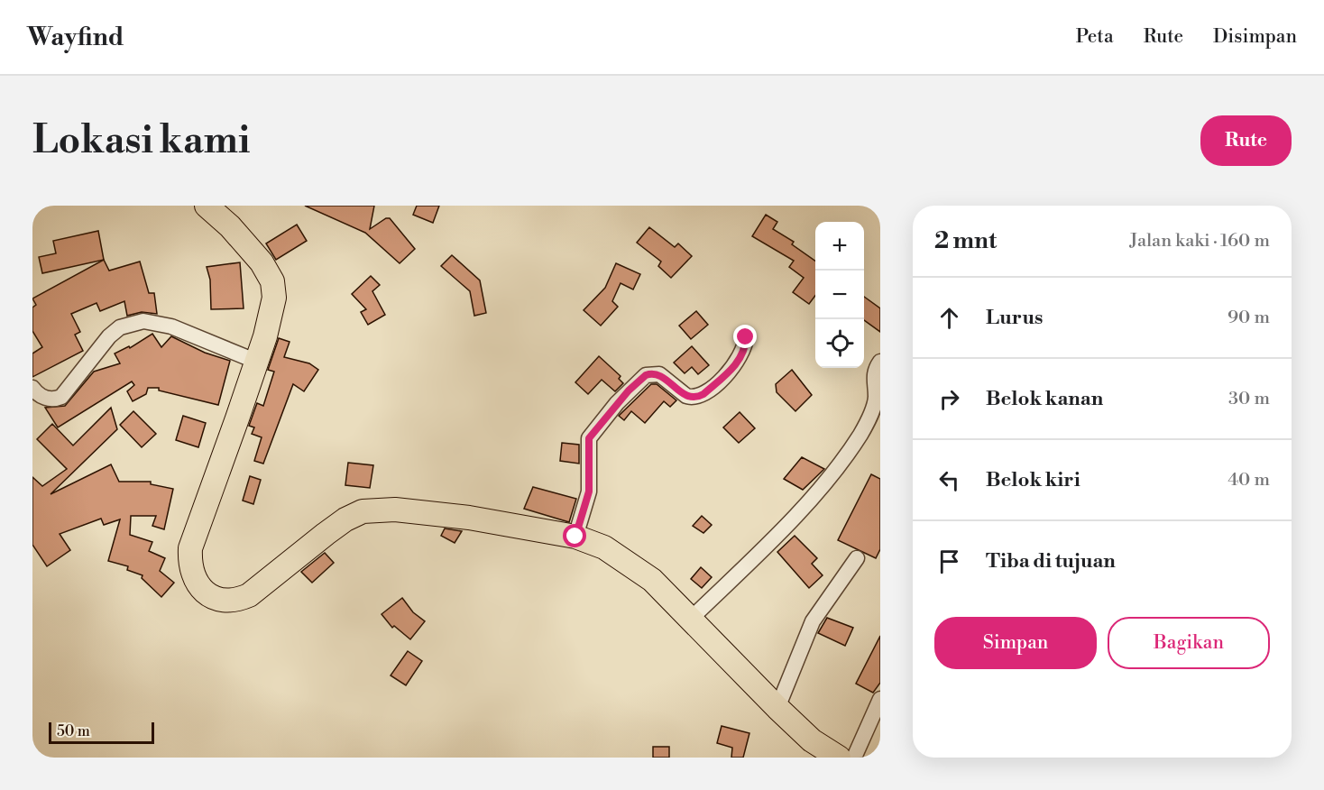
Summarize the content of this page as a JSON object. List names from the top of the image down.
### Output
{
  "scale_bar": "50 m",
  "page": {
    "header": "Wayfind",
    "nav": ["Peta", "Rute", "Disimpan"],
    "buttons": [
      "Rute",
      ["Simpan", "Bagikan"]
    ],
    "title": "Lokasi kami",
    "heading": ["2 mnt", "Jalan kaki · 160 m"],
    "map_buttons": ["+", "−"],
    "list": [
      ["Lurus", "90 m"],
      ["Belok kanan", "30 m"],
      ["Belok kiri", "40 m"],
      "Tiba di tujuan"
    ],
    "scale": "50 m"
  }
}
